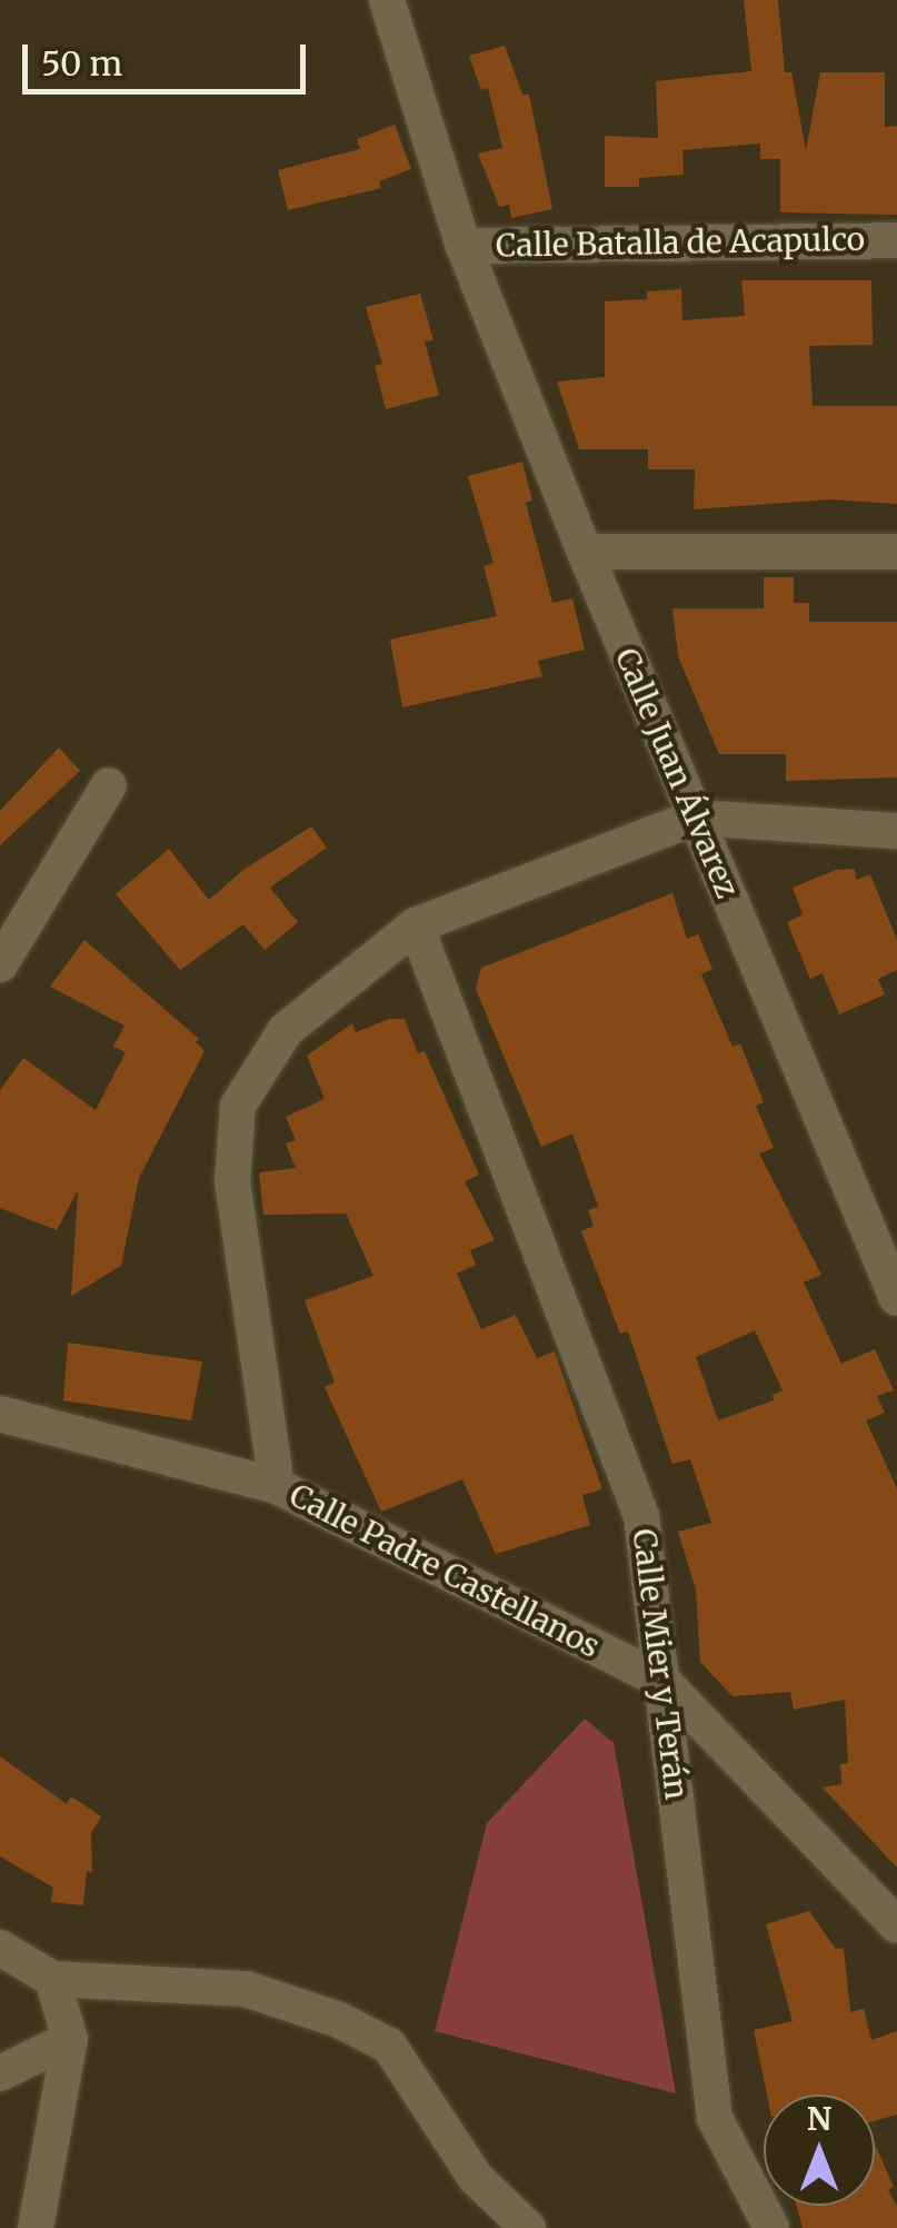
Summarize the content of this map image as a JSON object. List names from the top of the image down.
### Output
{
  "streets": {
    "street": [
      "Calle Batalla de Acapulco",
      "Calle Juan Álvarez",
      "Calle Padre Castellanos",
      "Calle Mier y Terán"
    ]
  },
  "crossings": [
    ["Calle Batalla de Acapulco", "Calle Juan Álvarez"],
    ["Calle Padre Castellanos", "Calle Mier y Terán"]
  ],
  "scale_bar": "50 m",
  "north": "top"
}
